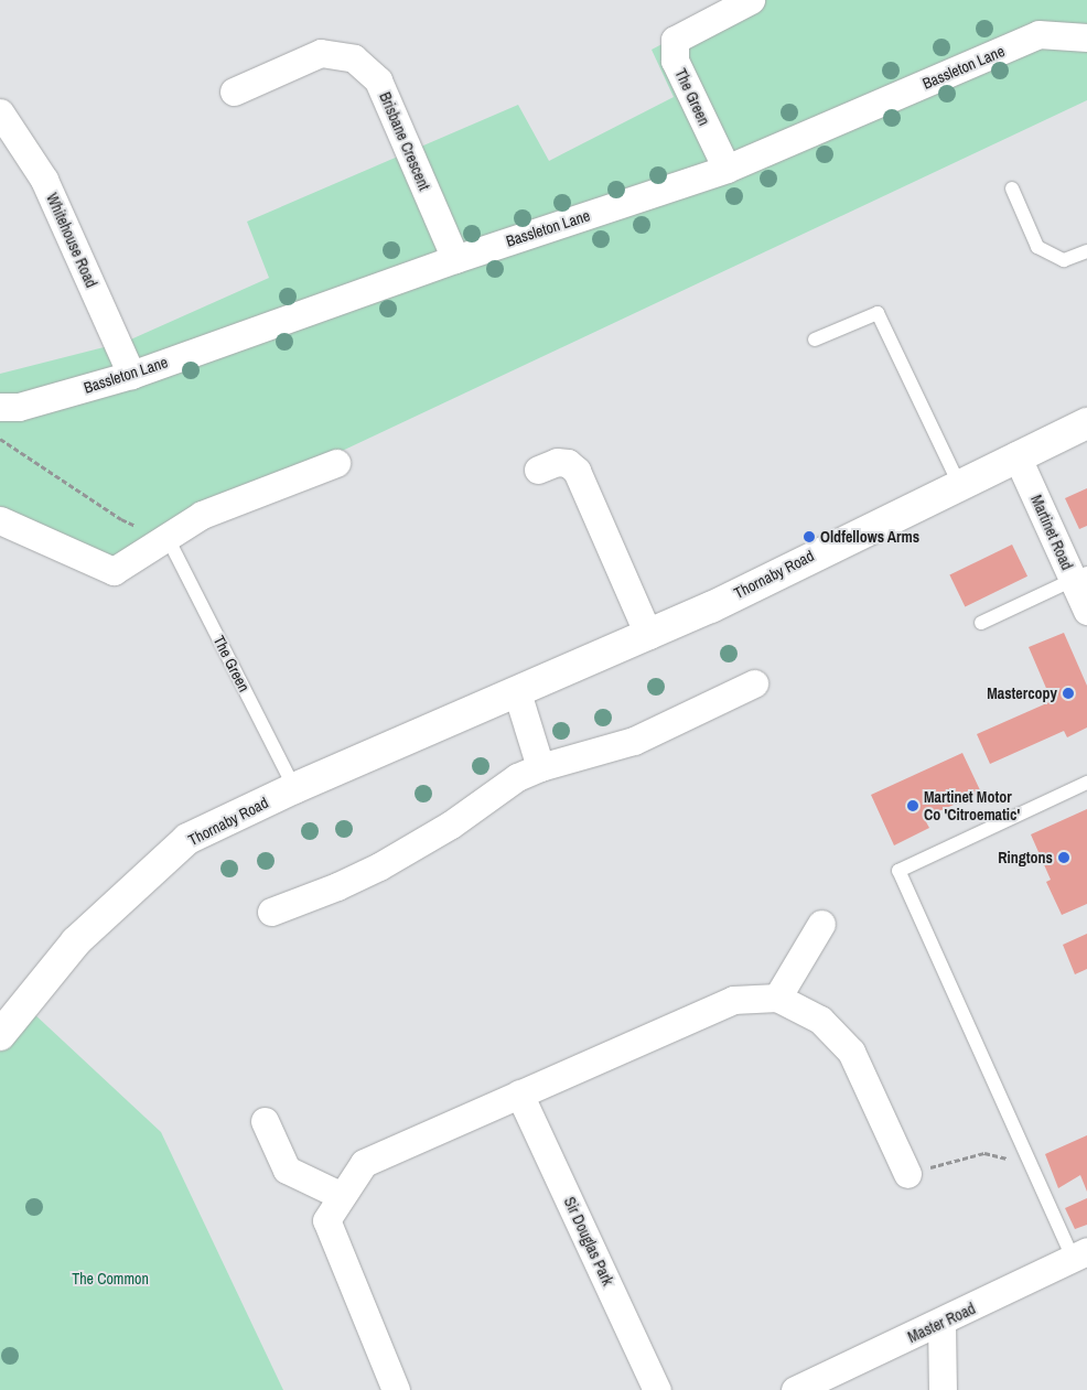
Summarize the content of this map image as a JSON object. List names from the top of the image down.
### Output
{
  "streets": {
    "street": [
      "Bassleton Lane",
      "The Green",
      "Brisbane Crescent",
      "Whitehouse Road",
      "Martinet Road",
      "Thornaby Road",
      "Sir Douglas Park",
      "Master Road"
    ]
  },
  "crossings": [
    ["Bassleton Lane", "The Green"],
    ["Bassleton Lane", "Brisbane Crescent"],
    ["Bassleton Lane", "Whitehouse Road"],
    ["The Green", "Thornaby Road"],
    ["Martinet Road", "Thornaby Road"]
  ],
  "parks": ["The Common"],
  "places": [
    "Oldfellows Arms",
    "Mastercopy",
    "Martinet Motor Co 'Citroematic'",
    "Ringtons"
  ]
}
